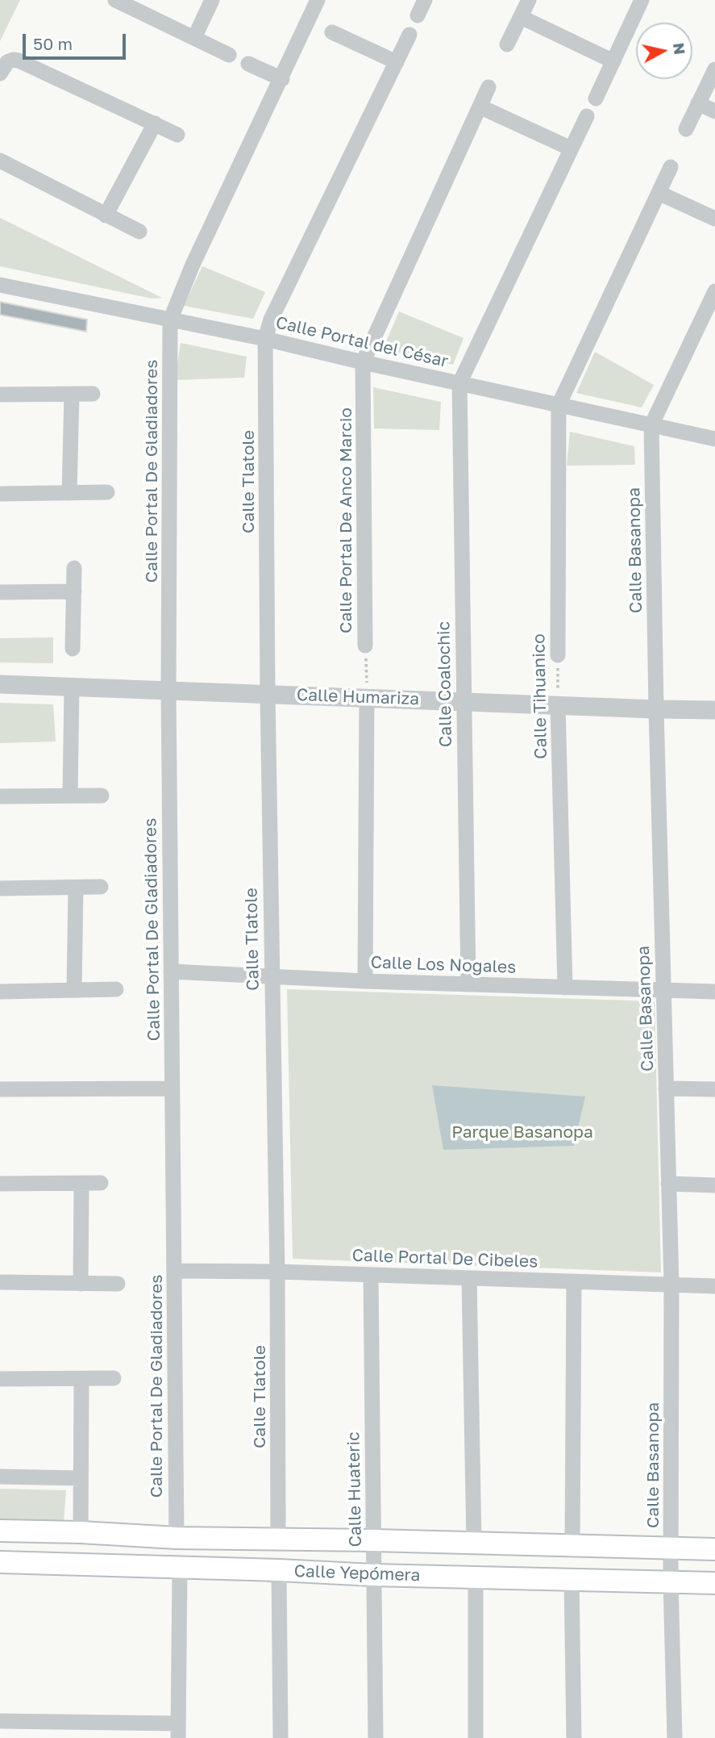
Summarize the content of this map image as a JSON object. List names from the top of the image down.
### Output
{
  "streets": {
    "main road": ["Calle Yepómera"],
    "street": [
      "Calle Portal del César",
      "Calle Portal De Gladiadores",
      "Calle Tlatole",
      "Calle Portal De Anco Marcio",
      "Calle Basanopa",
      "Calle Coalochic",
      "Calle Tihuanico",
      "Calle Humariza",
      "Calle Los Nogales",
      "Calle Portal De Cibeles",
      "Calle Huateric"
    ]
  },
  "crossings": [
    ["Calle Portal del César", "Calle Portal De Gladiadores"],
    ["Calle Portal del César", "Calle Tlatole"],
    ["Calle Portal del César", "Calle Portal De Anco Marcio"],
    ["Calle Portal del César", "Calle Basanopa"],
    ["Calle Portal del César", "Calle Coalochic"],
    ["Calle Portal del César", "Calle Tihuanico"],
    ["Calle Portal De Gladiadores", "Calle Humariza"],
    ["Calle Portal De Gladiadores", "Calle Los Nogales"],
    ["Calle Portal De Gladiadores", "Calle Portal De Cibeles"],
    ["Calle Portal De Gladiadores", "Calle Yepómera"],
    ["Calle Tlatole", "Calle Humariza"],
    ["Calle Tlatole", "Calle Los Nogales"],
    ["Calle Tlatole", "Calle Portal De Cibeles"],
    ["Calle Tlatole", "Calle Yepómera"],
    ["Calle Portal De Anco Marcio", "Calle Humariza"],
    ["Calle Basanopa", "Calle Humariza"],
    ["Calle Basanopa", "Calle Los Nogales"],
    ["Calle Basanopa", "Calle Portal De Cibeles"],
    ["Calle Basanopa", "Calle Yepómera"],
    ["Calle Coalochic", "Calle Humariza"],
    ["Calle Coalochic", "Calle Los Nogales"],
    ["Calle Tihuanico", "Calle Humariza"],
    ["Calle Tihuanico", "Calle Los Nogales"],
    ["Calle Portal De Cibeles", "Calle Huateric"],
    ["Calle Huateric", "Calle Yepómera"]
  ],
  "parks": ["Parque Basanopa"],
  "scale_bar": "50 m",
  "north": "right"
}
